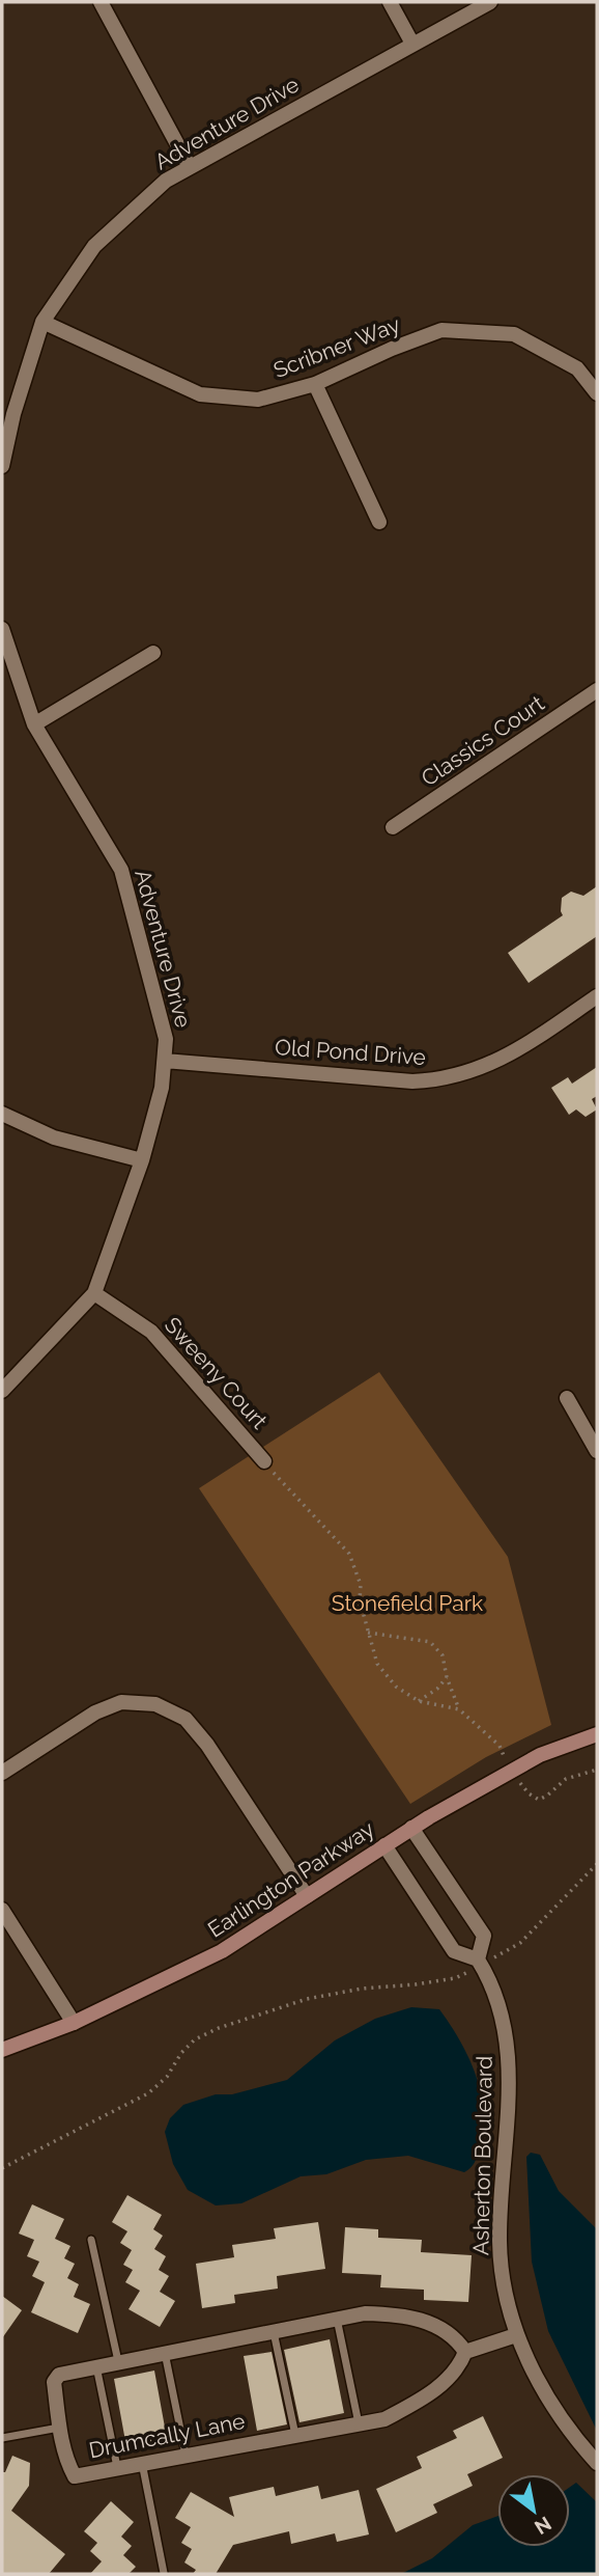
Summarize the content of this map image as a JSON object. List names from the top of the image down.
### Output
{
  "streets": {
    "street": [
      "Adventure Drive",
      "Scribner Way",
      "Classics Court",
      "Old Pond Drive",
      "Sweeny Court",
      "Earlington Parkway",
      "Asherton Boulevard",
      "Drumcally Lane"
    ]
  },
  "crossings": [
    ["Adventure Drive", "Scribner Way"],
    ["Adventure Drive", "Old Pond Drive"],
    ["Adventure Drive", "Sweeny Court"],
    ["Earlington Parkway", "Asherton Boulevard"]
  ],
  "parks": ["Stonefield Park"],
  "north": "bottom right"
}
